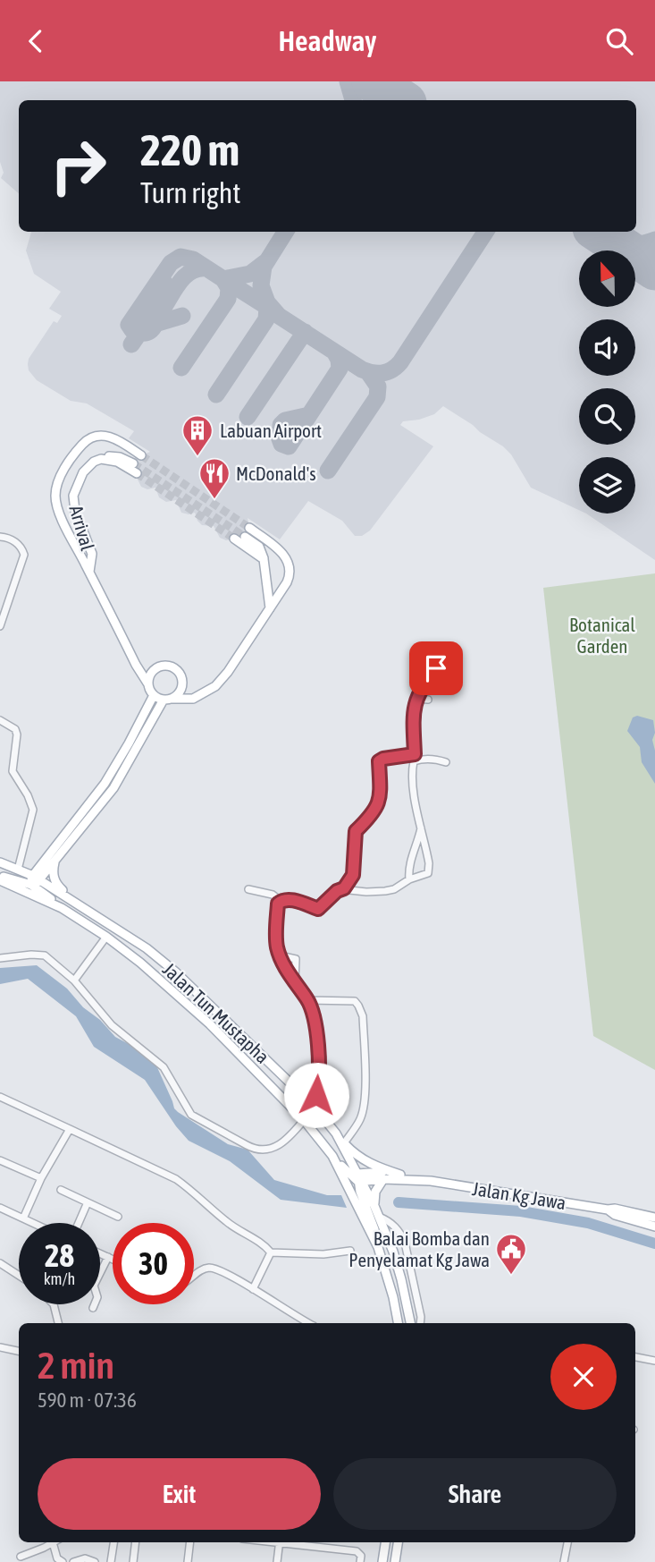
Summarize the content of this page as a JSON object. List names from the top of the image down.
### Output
{
  "streets": {
    "main road": ["Arrival", "Jalan Tun Mustapha", "Jalan Kg Jawa"]
  },
  "crossings": [
    ["Jalan Tun Mustapha", "Jalan Kg Jawa"]
  ],
  "parks": ["Botanical Garden"],
  "places": {
    "building": ["Labuan Airport"],
    "restaurant": ["McDonald's"],
    "public building": ["Balai Bomba dan Penyelamat Kg Jawa"]
  },
  "north": "top",
  "page": {
    "header": "Headway",
    "turn": ["220 m", "Turn right"],
    "speed": "28 km/h",
    "limit": "30",
    "heading": ["2 min", "590 m · 07:36"],
    "buttons": ["Exit", "Share"]
  }
}
